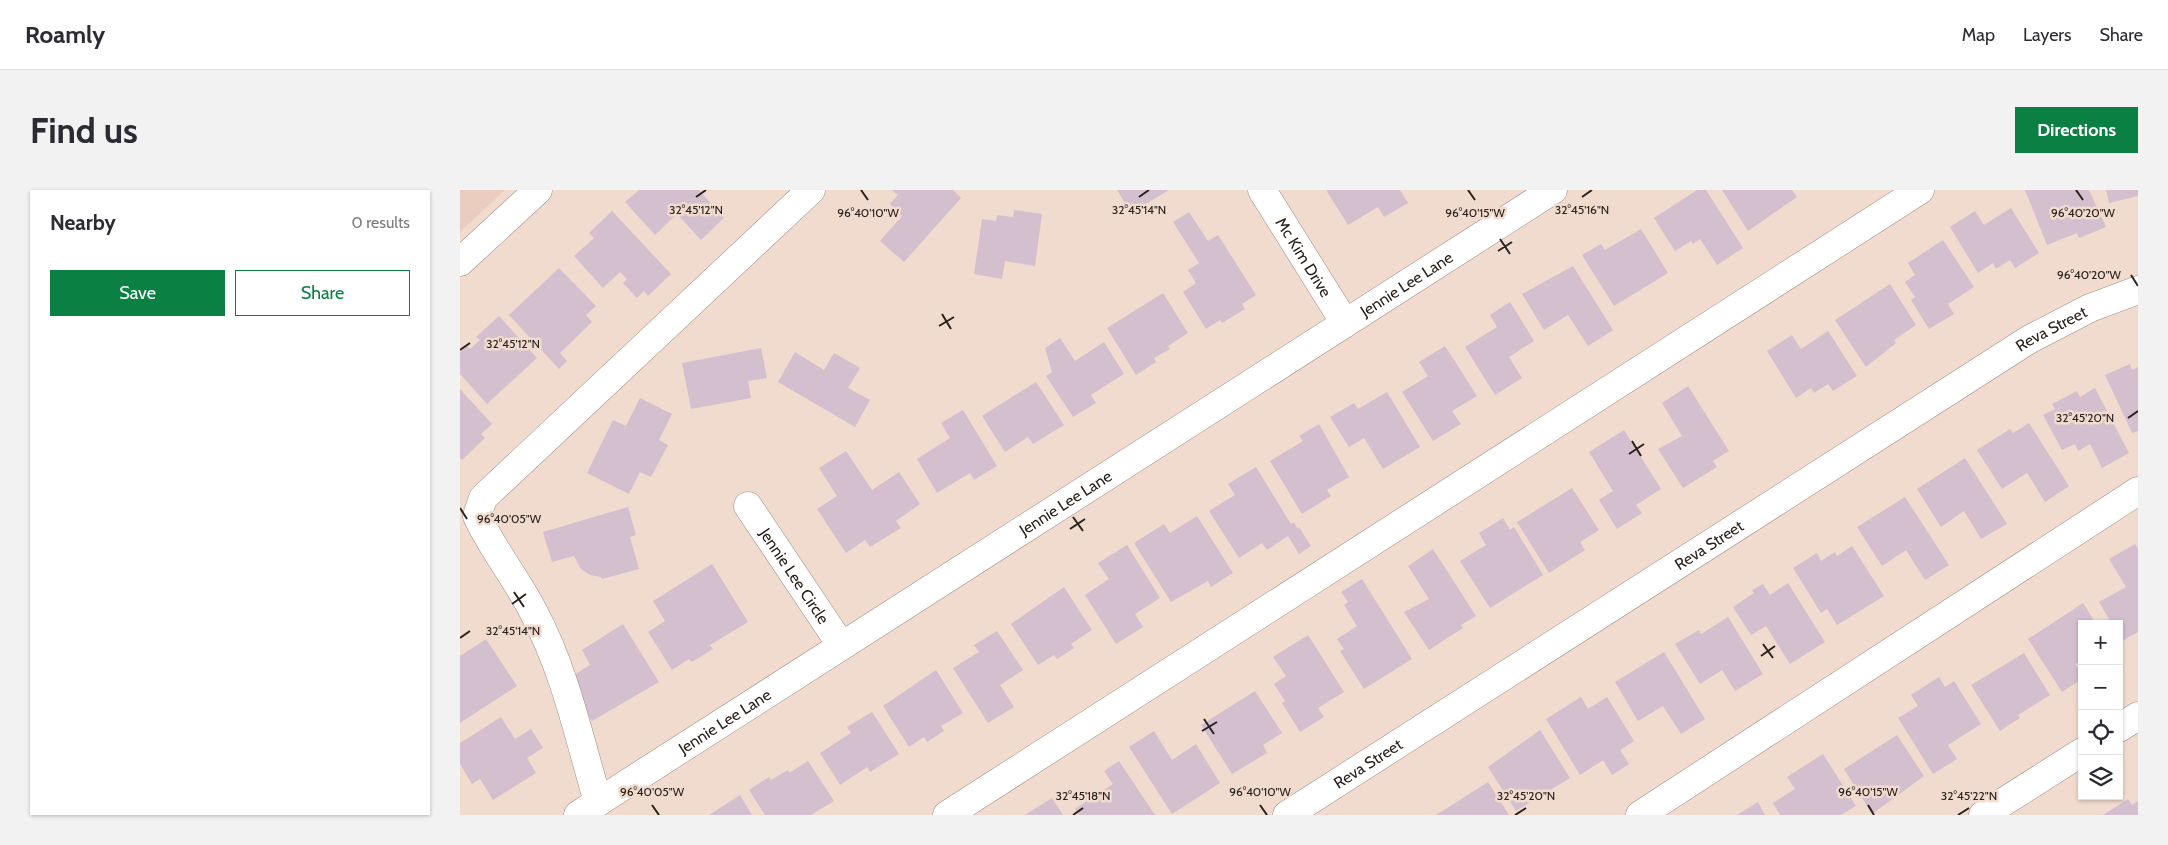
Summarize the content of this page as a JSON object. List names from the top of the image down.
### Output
{
  "streets": {
    "street": [
      "Mc Kim Drive",
      "Jennie Lee Lane",
      "Reva Street",
      "Jennie Lee Circle"
    ]
  },
  "crossings": [
    ["Mc Kim Drive", "Jennie Lee Lane"],
    ["Jennie Lee Lane", "Jennie Lee Circle"]
  ],
  "page": {
    "header": "Roamly",
    "nav": ["Map", "Layers", "Share"],
    "buttons": [
      "Directions",
      ["Save", "Share"]
    ],
    "title": "Find us",
    "heading": ["Nearby", "0 results"],
    "map_buttons": ["+", "−"]
  },
  "coordinates": [
    "32°45'12\"N",
    "32°45'14\"N",
    "32°45'16\"N",
    "96°40'10\"W",
    "96°40'15\"W",
    "96°40'20\"W",
    "32°45'20\"N",
    "96°40'05\"W",
    "32°45'18\"N",
    "32°45'22\"N"
  ]
}
